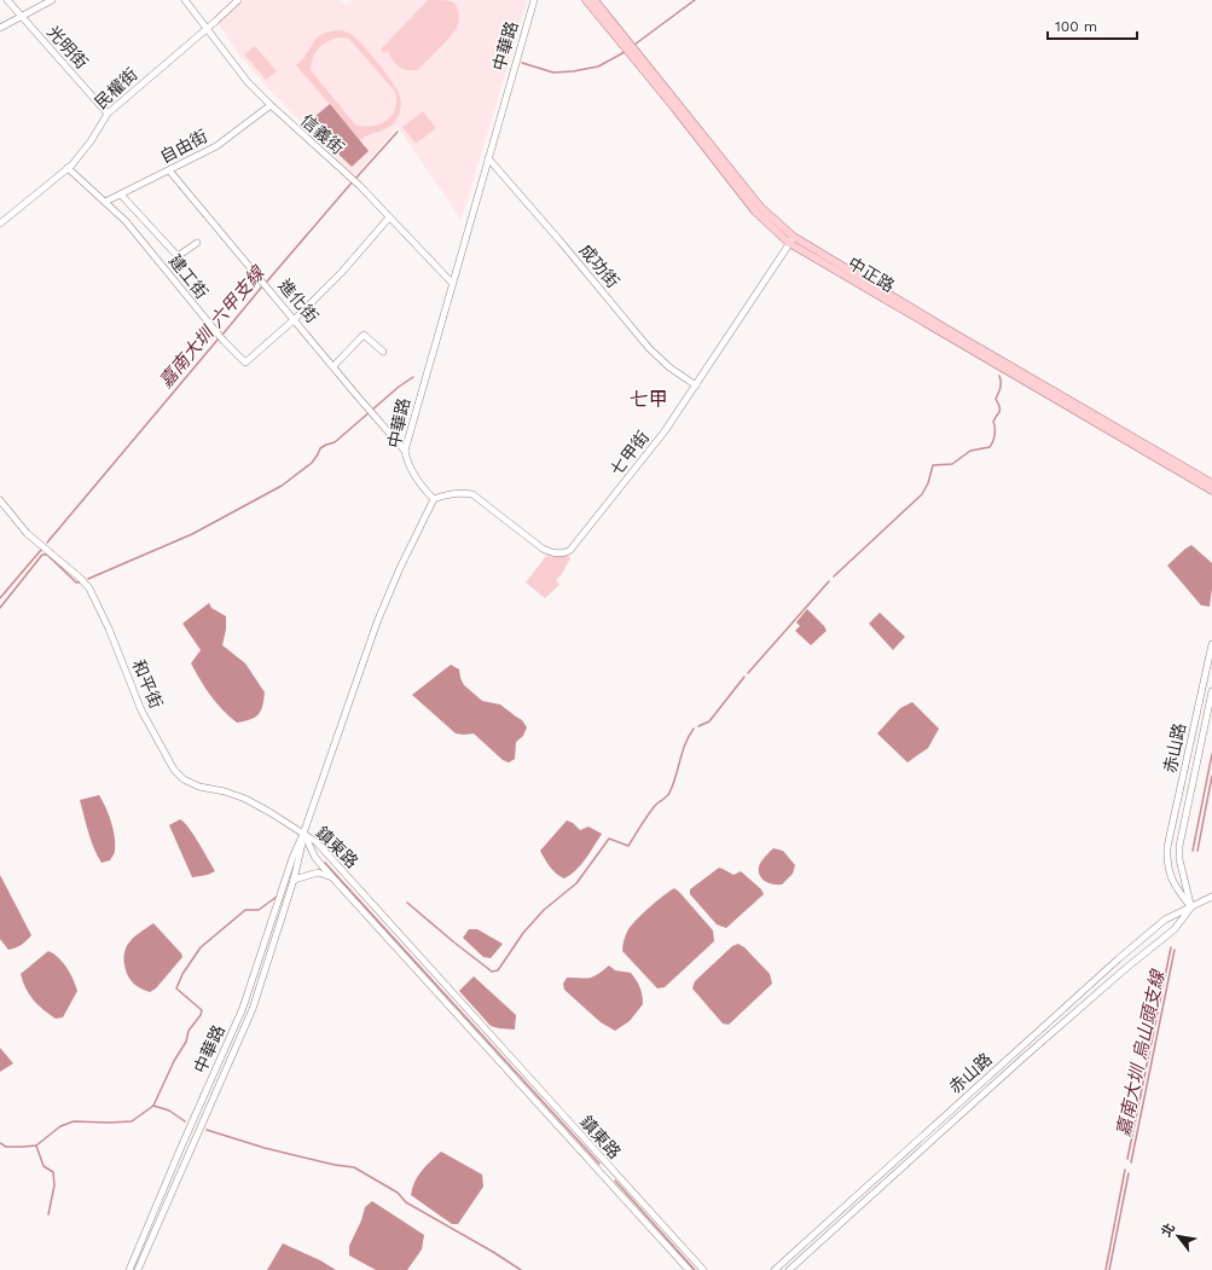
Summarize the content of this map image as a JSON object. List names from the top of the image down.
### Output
{
  "streets": {
    "main road": ["中正路"],
    "street": [
      "中華路",
      "光明街",
      "民權街",
      "信義街",
      "自由街",
      "成功街",
      "建工街",
      "進化街",
      "七甲街",
      "和平街",
      "赤山路",
      "鎮東路"
    ]
  },
  "crossings": [
    ["中華路", "信義街"],
    ["中華路", "成功街"],
    ["中華路", "進化街"],
    ["中華路", "七甲街"],
    ["中華路", "和平街"],
    ["中華路", "鎮東路"],
    ["光明街", "民權街"],
    ["民權街", "信義街"],
    ["民權街", "建工街"],
    ["信義街", "自由街"],
    ["信義街", "建工街"],
    ["自由街", "建工街"],
    ["自由街", "進化街"],
    ["成功街", "七甲街"],
    ["中正路", "七甲街"],
    ["建工街", "進化街"],
    ["和平街", "鎮東路"]
  ],
  "districts": ["七甲"],
  "water": ["嘉南大圳 六甲支線", "嘉南大圳 烏山頭支線"],
  "scale_bar": "100 m",
  "north": "top left"
}
